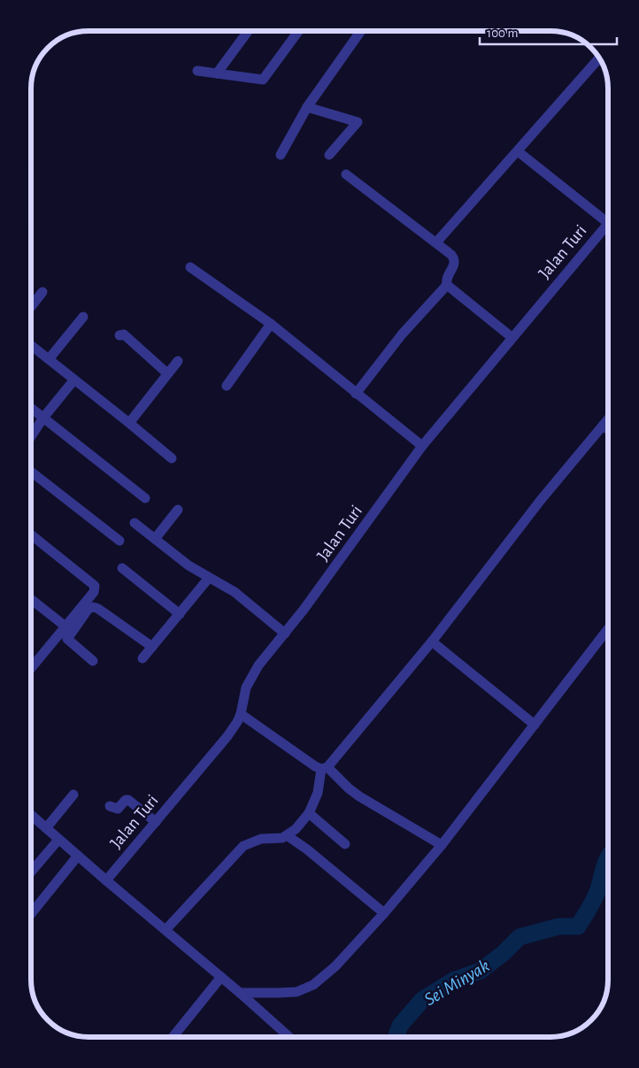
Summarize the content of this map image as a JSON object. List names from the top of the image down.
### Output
{
  "streets": {
    "street": ["Jalan Turi"]
  },
  "water": ["Sei Minyak"],
  "scale_bar": "100 m"
}
